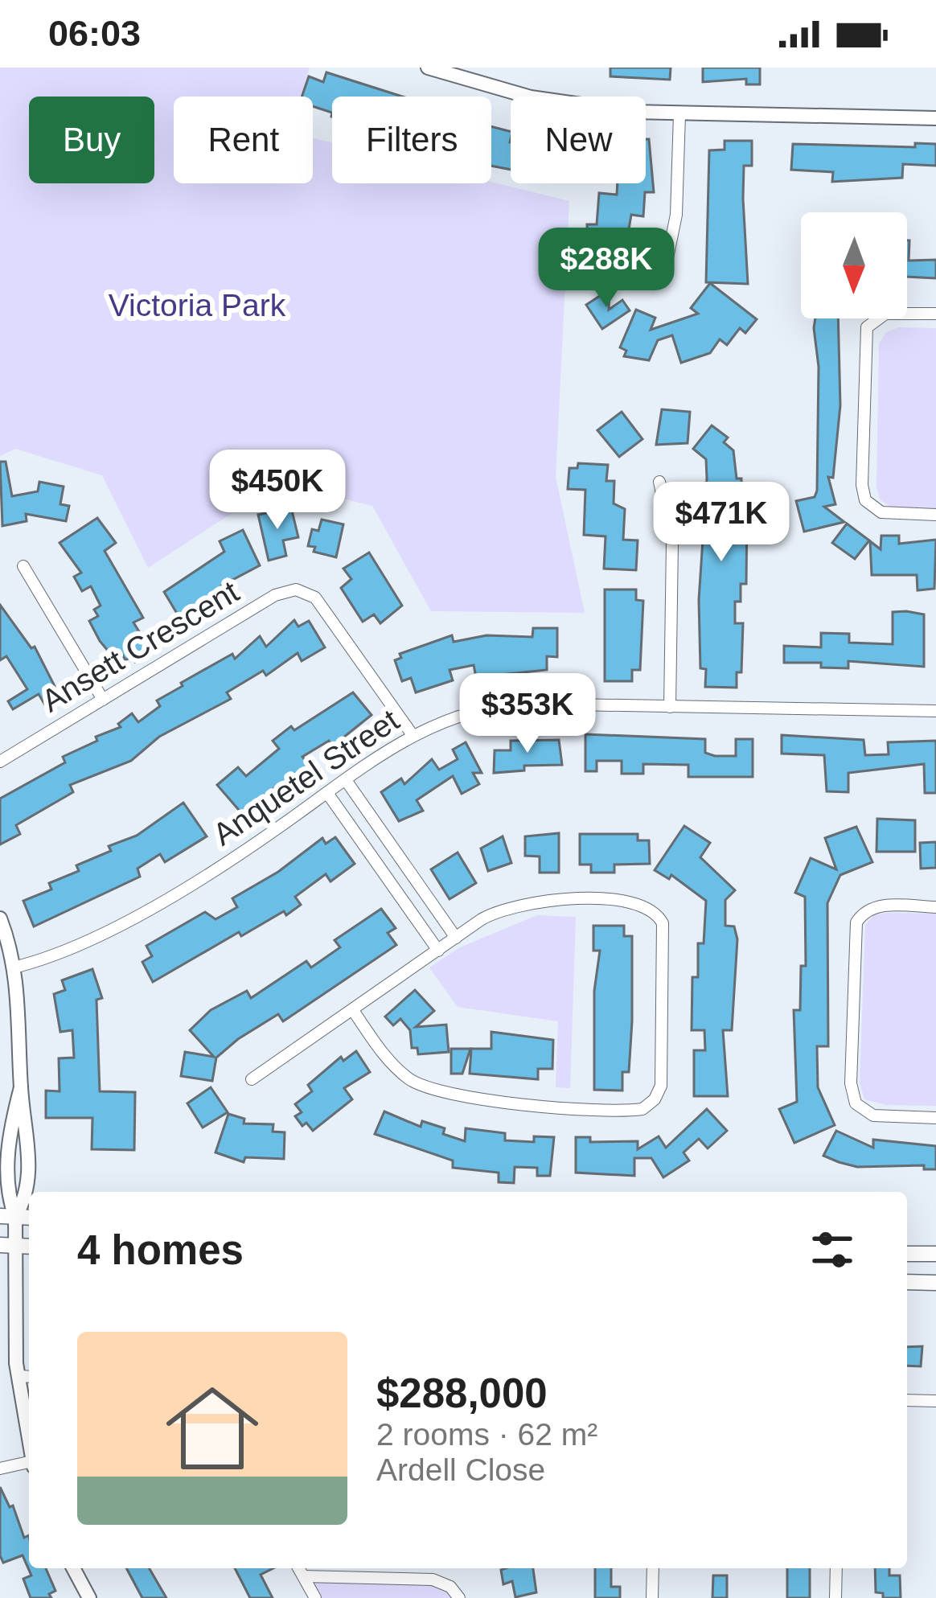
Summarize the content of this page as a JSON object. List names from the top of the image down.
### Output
{
  "streets": {
    "street": ["Ansett Crescent", "Anquetel Street"]
  },
  "crossings": [
    ["Ansett Crescent", "Anquetel Street"]
  ],
  "parks": ["Victoria Park"],
  "north": "bottom",
  "page": {
    "status": "06:03",
    "chip": [
      "Buy",
      "Rent",
      "Filters",
      "New"
    ],
    "price": [
      "$288K",
      "$450K",
      "$471K",
      "$353K"
    ],
    "heading": "4 homes",
    "list": [
      {
        "name": "$288,000",
        "note": "2 rooms · 62 m² · Ardell Close"
      }
    ]
  }
}
